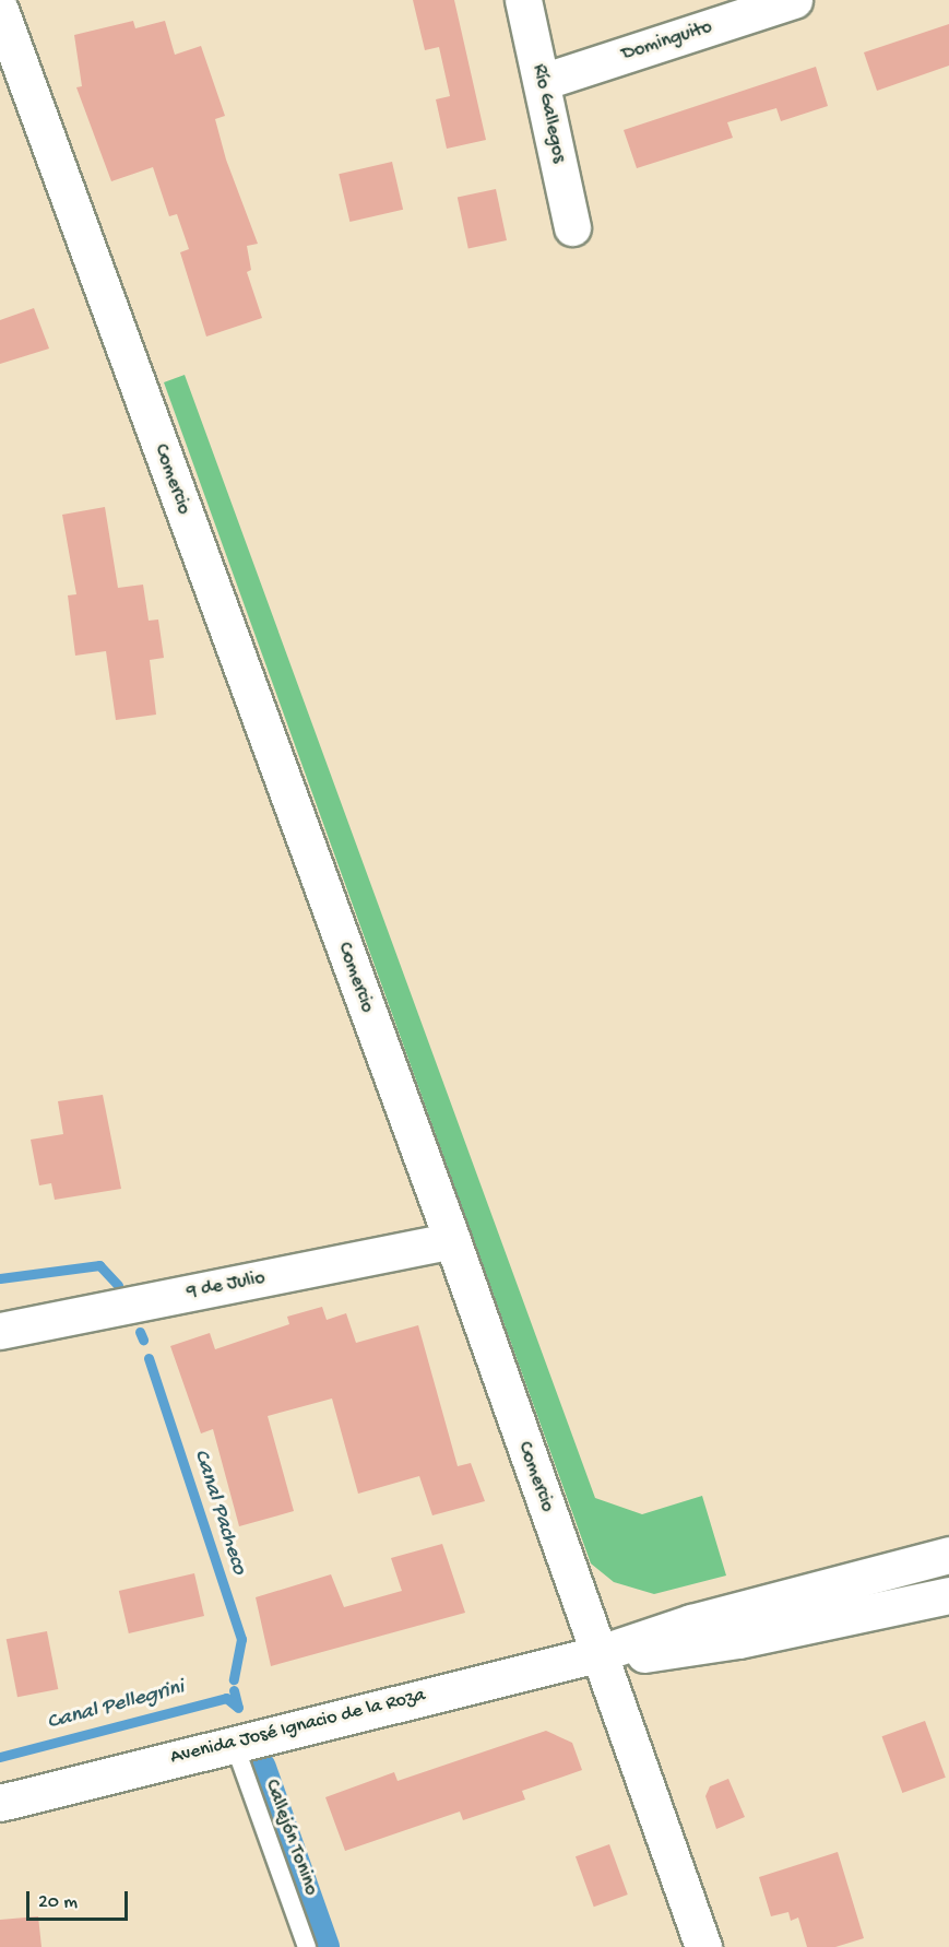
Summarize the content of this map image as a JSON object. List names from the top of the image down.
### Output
{
  "streets": {
    "street": [
      "Dominguito",
      "Río Gallegos",
      "Comercio",
      "9 de Julio",
      "Avenida José Ignacio de la Roza"
    ],
    "lane": ["Callejón Tonino"]
  },
  "crossings": [
    ["Dominguito", "Río Gallegos"],
    ["Comercio", "9 de Julio"],
    ["Comercio", "Avenida José Ignacio de la Roza"],
    ["Avenida José Ignacio de la Roza", "Callejón Tonino"]
  ],
  "water": ["Canal Pacheco", "Canal Pellegrini"],
  "scale_bar": "20 m"
}
